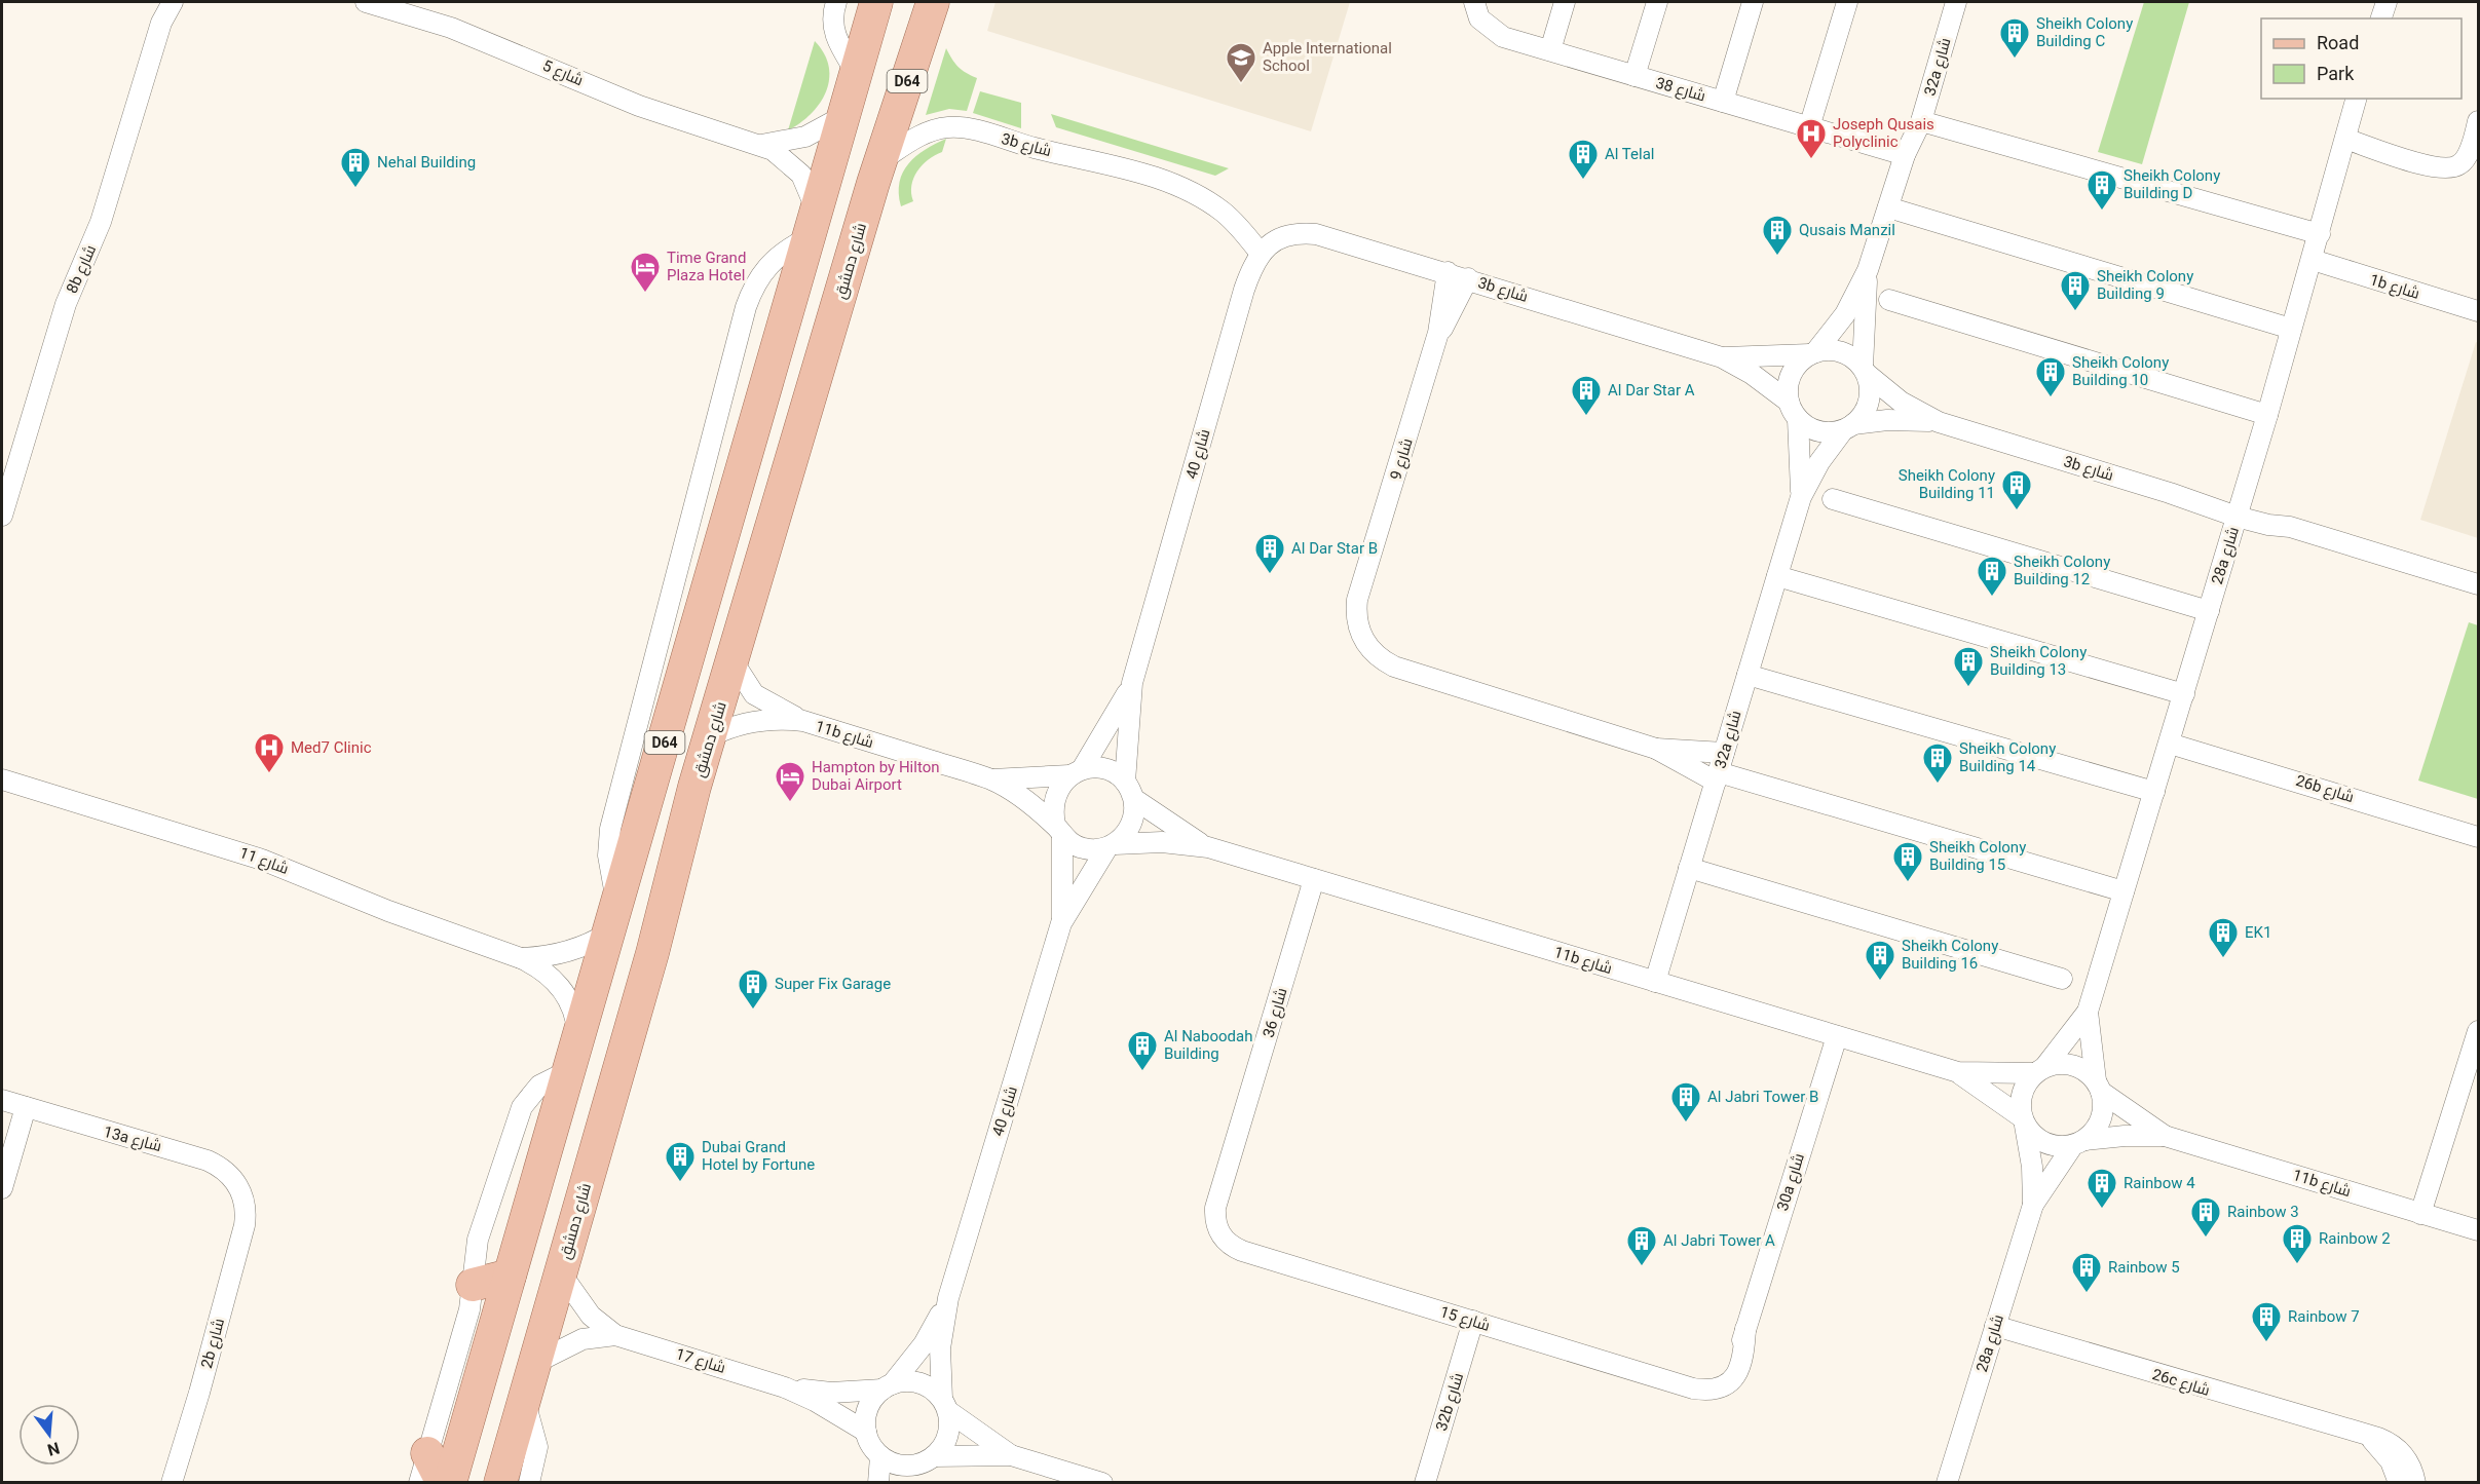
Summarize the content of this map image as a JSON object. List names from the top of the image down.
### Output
{
  "streets": {
    "main road": ["D64", "شارع دمشق"],
    "street": [
      "32a شارع",
      "شارع 5",
      "شارع 38",
      "3b شارع",
      "8b شارع",
      "1b شارع",
      "شارع 40",
      "شارع 9",
      "28a شارع",
      "11b شارع",
      "26b شارع",
      "شارع 11",
      "شارع 36",
      "13a شارع",
      "30a شارع",
      "شارع 15",
      "2b شارع",
      "شارع 17",
      "26c شارع",
      "32b شارع"
    ]
  },
  "crossings": [
    ["32a شارع", "شارع 38"],
    ["32a شارع", "3b شارع"],
    ["32a شارع", "شارع 9"],
    ["32a شارع", "11b شارع"],
    ["شارع 5", "D64"],
    ["D64", "شارع 11"],
    ["3b شارع", "شارع دمشق"],
    ["3b شارع", "شارع 40"],
    ["3b شارع", "شارع 9"],
    ["3b شارع", "28a شارع"],
    ["شارع دمشق", "11b شارع"],
    ["شارع دمشق", "شارع 17"],
    ["1b شارع", "28a شارع"],
    ["شارع 40", "11b شارع"],
    ["شارع 40", "شارع 17"],
    ["28a شارع", "11b شارع"],
    ["28a شارع", "26b شارع"],
    ["28a شارع", "26c شارع"],
    ["11b شارع", "شارع 36"],
    ["11b شارع", "30a شارع"],
    ["شارع 36", "شارع 15"],
    ["13a شارع", "2b شارع"],
    ["30a شارع", "شارع 15"],
    ["شارع 15", "32b شارع"]
  ],
  "places": {
    "building": [
      "Sheikh Colony Building C",
      "Al Telal",
      "Nehal Building",
      "Sheikh Colony Building D",
      "Qusais Manzil",
      "Sheikh Colony Building 9",
      "Sheikh Colony Building 10",
      "Al Dar Star A",
      "Sheikh Colony Building 11",
      "Al Dar Star B",
      "Sheikh Colony Building 12",
      "Sheikh Colony Building 13",
      "Sheikh Colony Building 14",
      "Sheikh Colony Building 15",
      "EK1",
      "Sheikh Colony Building 16",
      "Super Fix Garage",
      "Al Naboodah Building",
      "Al Jabri Tower B",
      "Dubai Grand Hotel by Fortune",
      "Rainbow 4",
      "Rainbow 3",
      "Rainbow 2",
      "Al Jabri Tower A",
      "Rainbow 5",
      "Rainbow 7"
    ],
    "school or university": ["Apple International School"],
    "hospital": ["Joseph Qusais Polyclinic", "Med7 Clinic"],
    "hotel": ["Time Grand Plaza Hotel", "Hampton by Hilton Dubai Airport"]
  },
  "legend": ["Road", "Park"],
  "north": "bottom"
}
